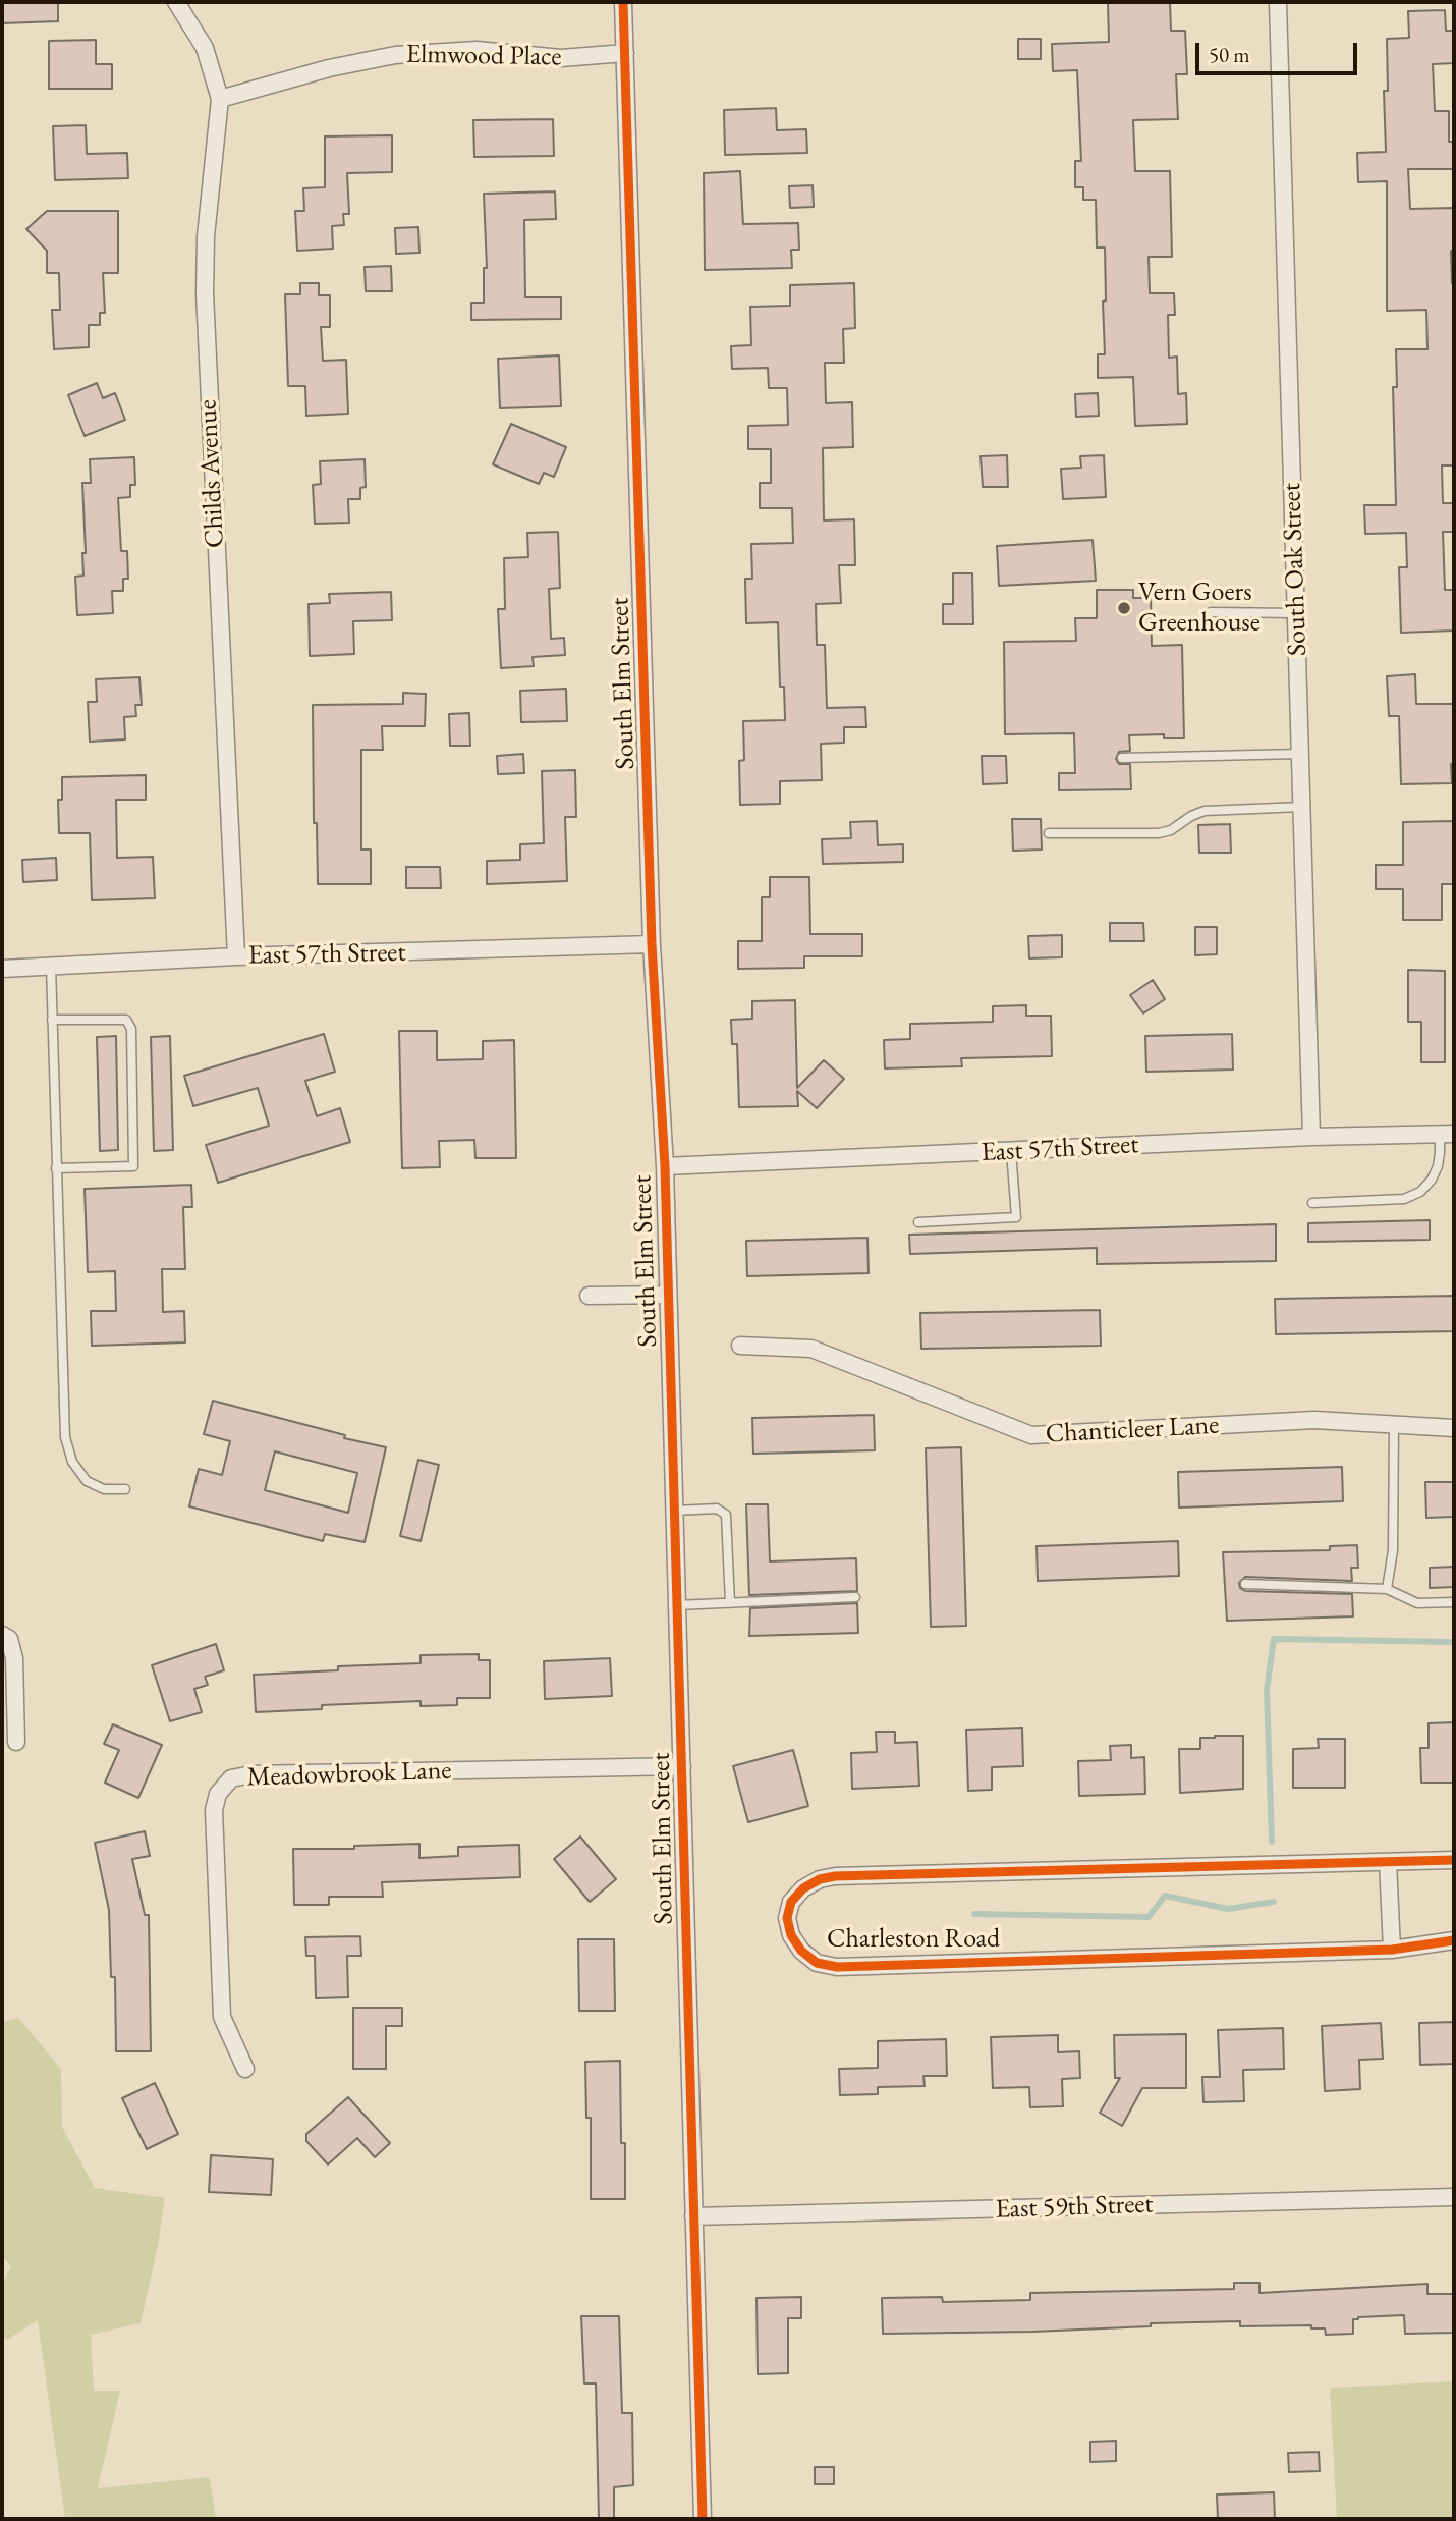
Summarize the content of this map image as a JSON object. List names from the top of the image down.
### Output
{
  "streets": {
    "street": [
      "Elmwood Place",
      "Childs Avenue",
      "South Oak Street",
      "South Elm Street",
      "East 57th Street",
      "Chanticleer Lane",
      "Meadowbrook Lane",
      "Charleston Road",
      "East 59th Street"
    ]
  },
  "crossings": [
    ["Elmwood Place", "Childs Avenue"],
    ["Elmwood Place", "South Elm Street"],
    ["Childs Avenue", "East 57th Street"],
    ["South Oak Street", "East 57th Street"],
    ["South Elm Street", "East 57th Street"],
    ["South Elm Street", "Meadowbrook Lane"],
    ["South Elm Street", "East 59th Street"]
  ],
  "places": ["Vern Goers Greenhouse"],
  "scale_bar": "50 m"
}
